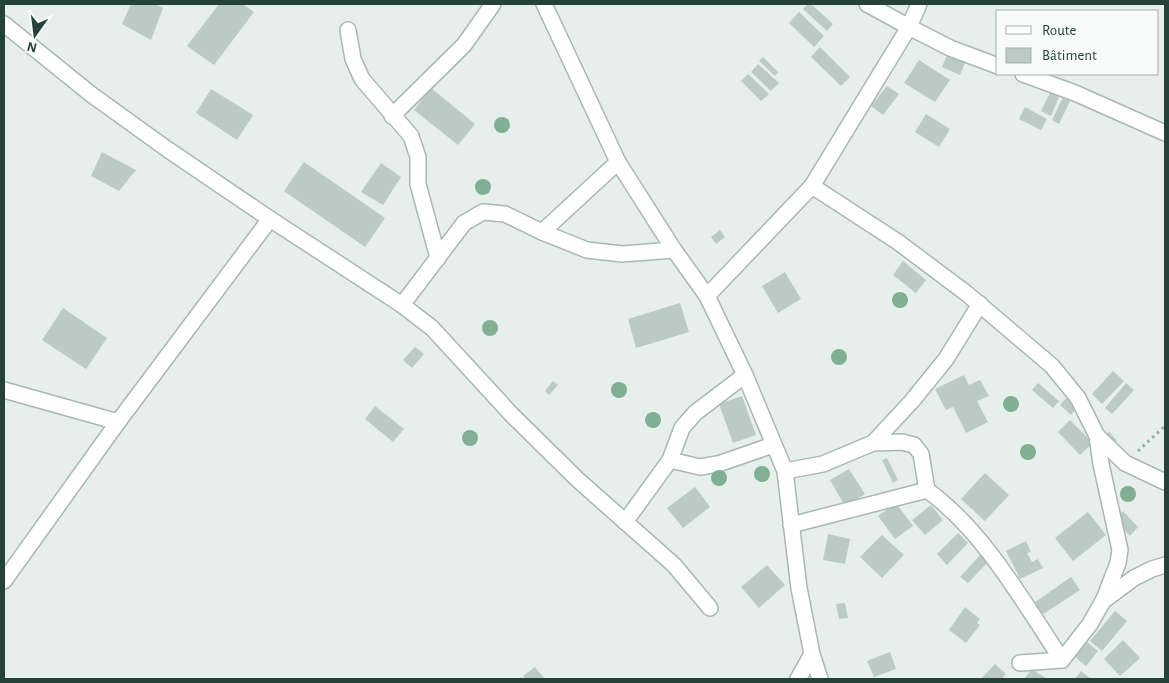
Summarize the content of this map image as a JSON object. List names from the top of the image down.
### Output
{
  "legend": ["Route", "Bâtiment"],
  "north": "bottom"
}
